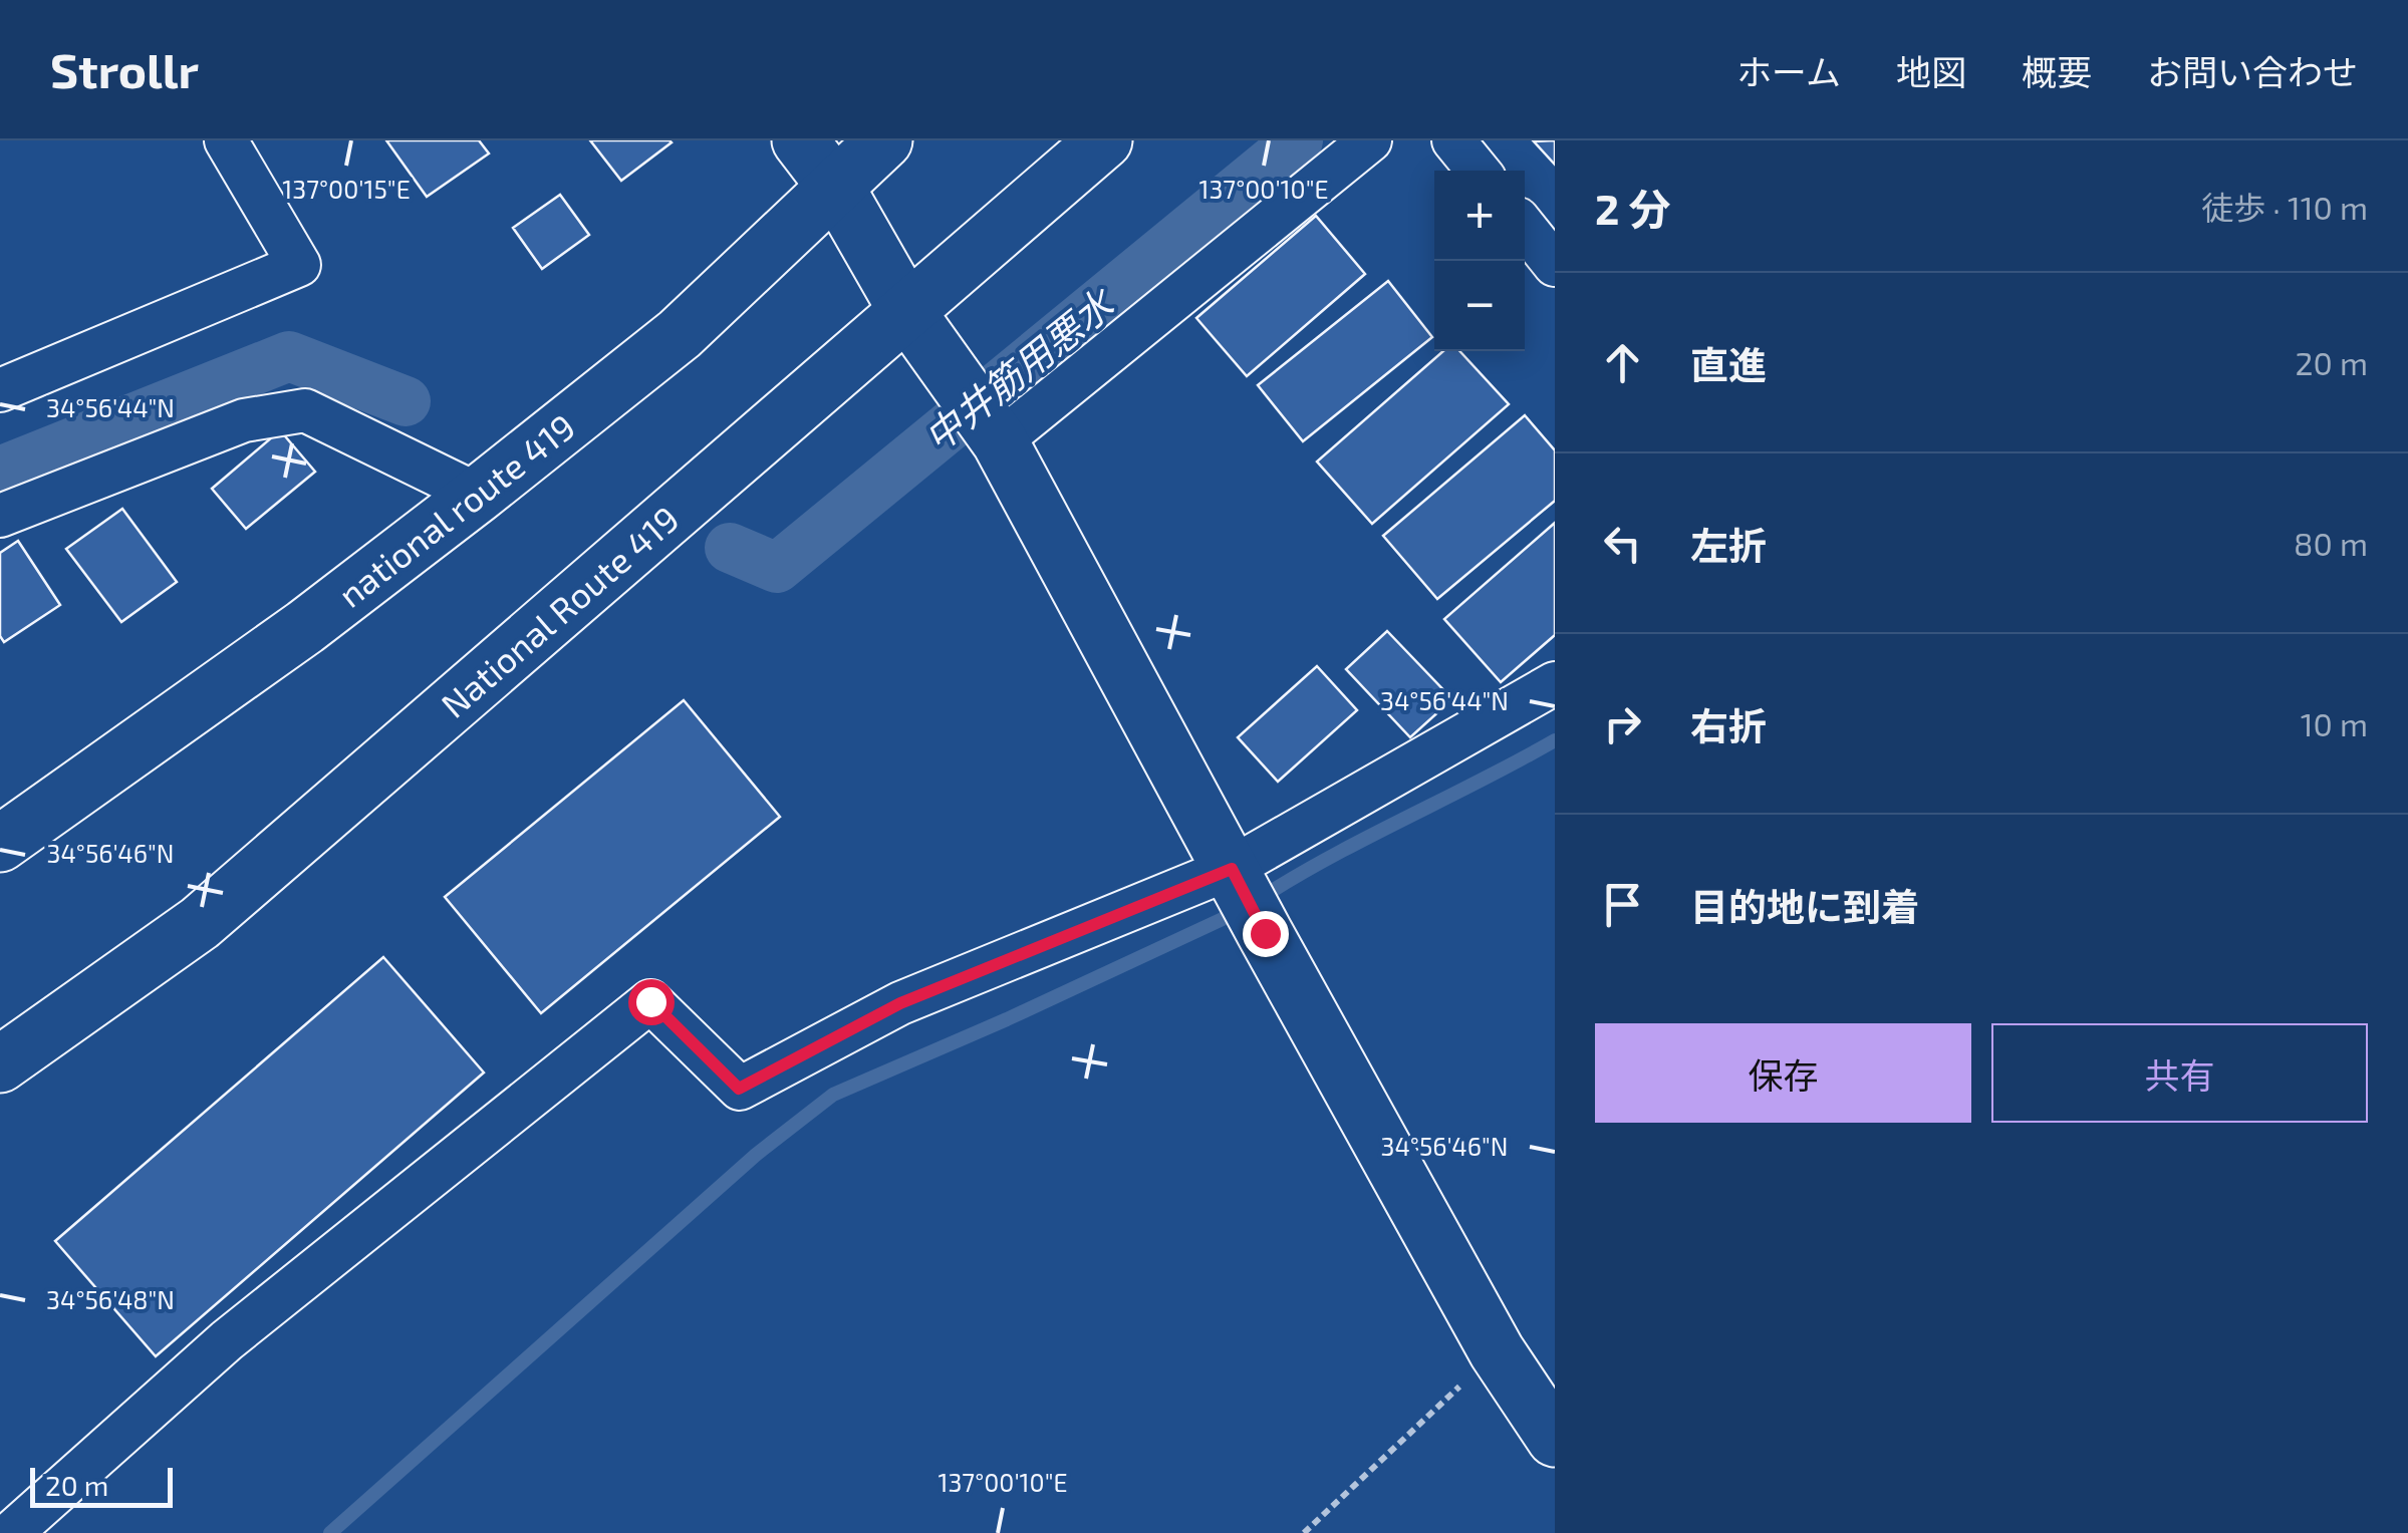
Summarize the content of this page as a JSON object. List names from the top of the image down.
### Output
{
  "streets": {
    "main road": ["national route 419", "National Route 419"]
  },
  "water": ["中井筋用悪水"],
  "scale_bar": "20 m",
  "page": {
    "header": "Strollr",
    "nav": [
      "ホーム",
      "地図",
      "概要",
      "お問い合わせ"
    ],
    "heading": ["2 分", "徒歩 · 110 m"],
    "map_buttons": ["+", "−"],
    "list": [
      ["直進", "20 m"],
      ["左折", "80 m"],
      ["右折", "10 m"],
      "目的地に到着"
    ],
    "buttons": ["保存", "共有"],
    "scale": "20 m"
  },
  "coordinates": [
    "137°00'15\"E",
    "137°00'10\"E",
    "34°56'44\"N",
    "34°56'46\"N",
    "34°56'48\"N"
  ]
}
